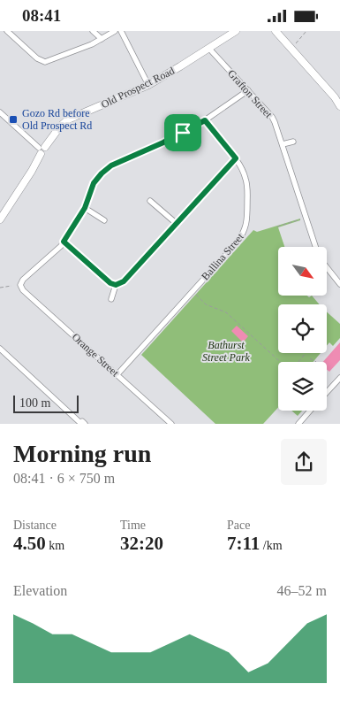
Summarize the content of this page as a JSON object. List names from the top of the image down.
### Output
{
  "streets": {
    "main road": ["Old Prospect Road"],
    "street": ["Grafton Street", "Ballina Street", "Orange Street"]
  },
  "crossings": [
    ["Old Prospect Road", "Grafton Street"],
    ["Grafton Street", "Orange Street"],
    ["Ballina Street", "Orange Street"]
  ],
  "parks": ["Bathurst Street Park"],
  "places": {
    "transit": ["Gozo Rd before Old Prospect Rd"]
  },
  "scale_bar": "100 m",
  "north": "bottom right",
  "page": {
    "status": "08:41",
    "scale": "100 m",
    "heading": ["Morning run", "08:41 · 6 × 750 m"],
    "stats": [
      ["Distance", "4.50 km"],
      ["Time", "32:20"],
      ["Pace", "7:11 /km"]
    ],
    "chart": ["Elevation", "46–52 m"]
  }
}
